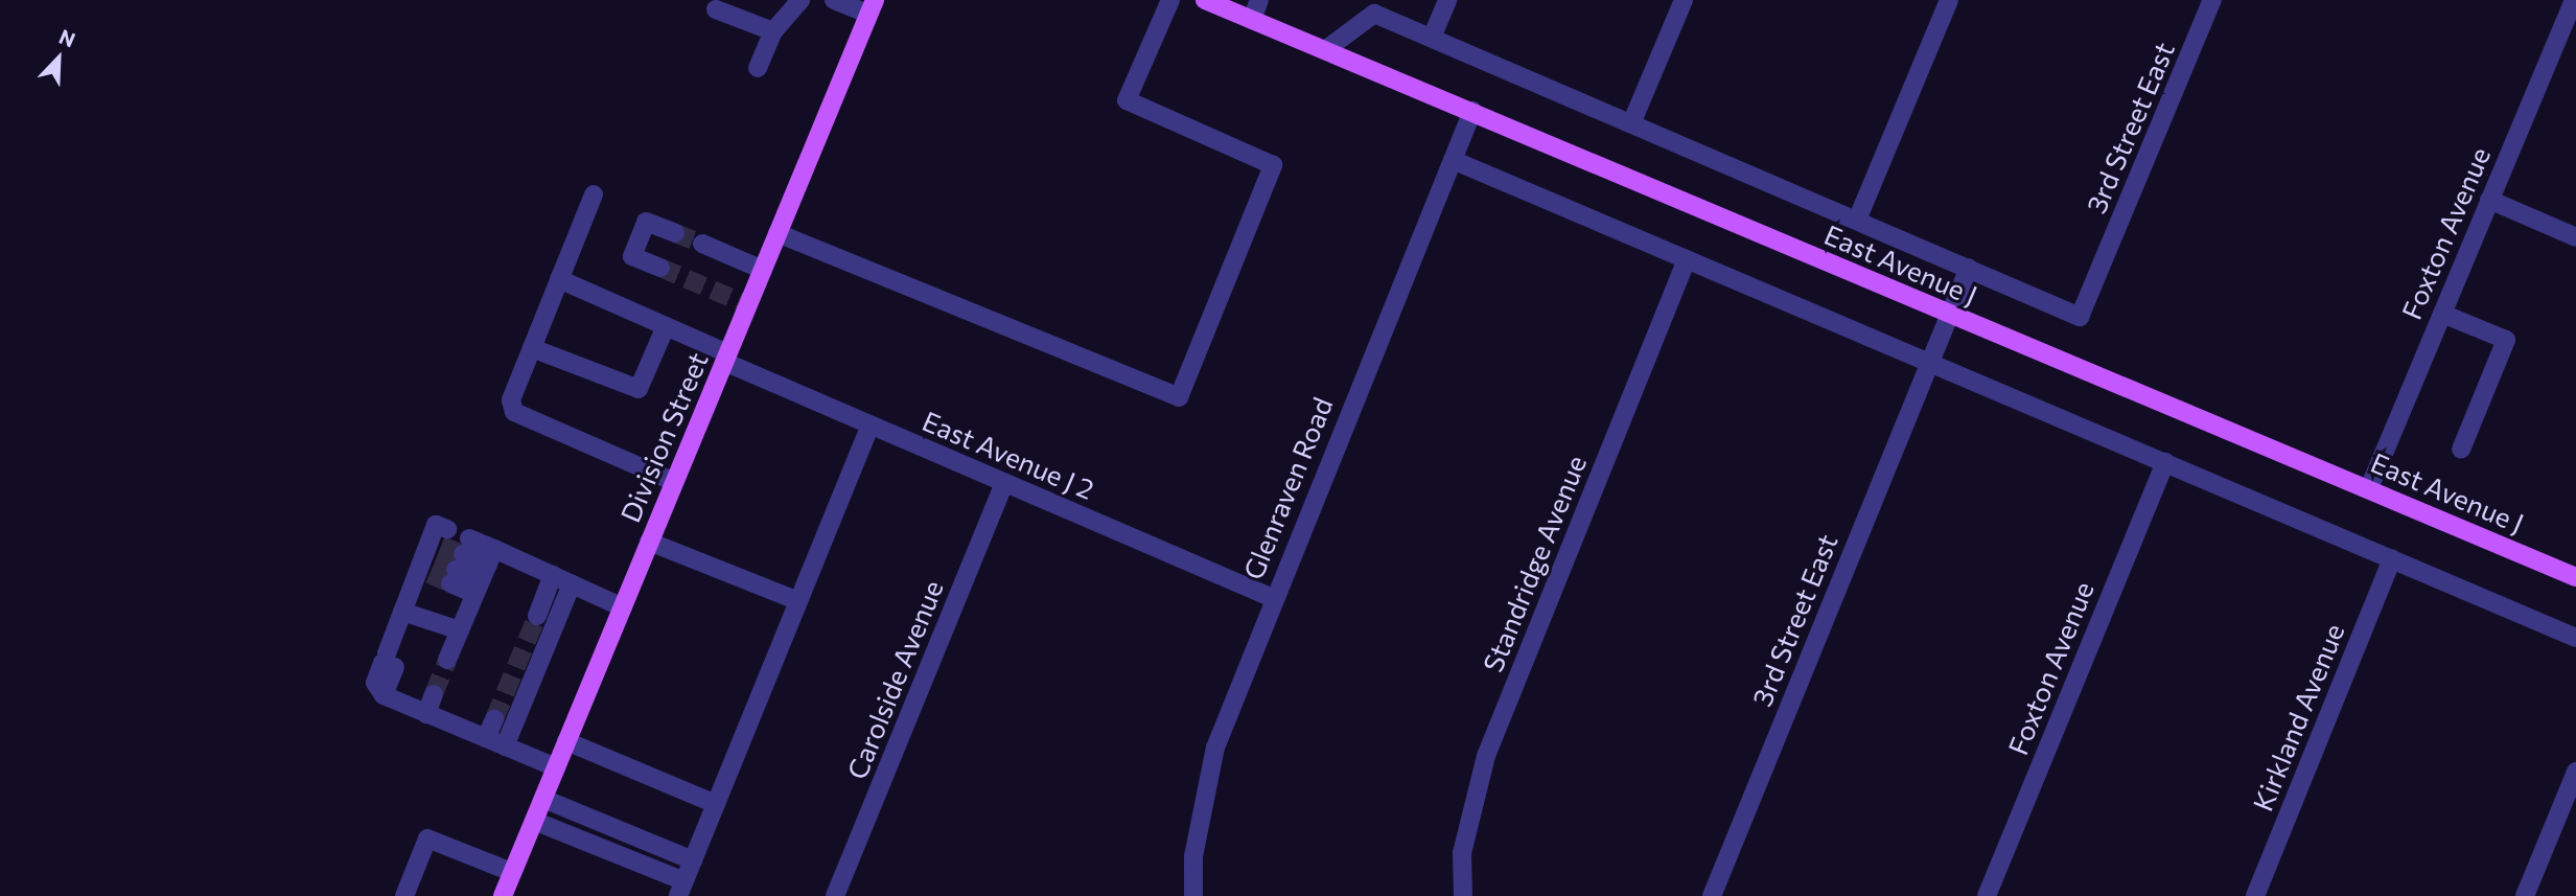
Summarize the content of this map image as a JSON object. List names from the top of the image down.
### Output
{
  "streets": {
    "main road": ["East Avenue J", "Division Street"],
    "street": [
      "3rd Street East",
      "Foxton Avenue",
      "East Avenue J 2",
      "Glenraven Road",
      "Standridge Avenue",
      "Carolside Avenue",
      "Kirkland Avenue"
    ]
  },
  "crossings": [
    ["3rd Street East", "East Avenue J"],
    ["Foxton Avenue", "East Avenue J"],
    ["East Avenue J", "Glenraven Road"],
    ["Division Street", "East Avenue J 2"],
    ["East Avenue J 2", "Glenraven Road"],
    ["East Avenue J 2", "Carolside Avenue"]
  ],
  "north": "top right"
}
